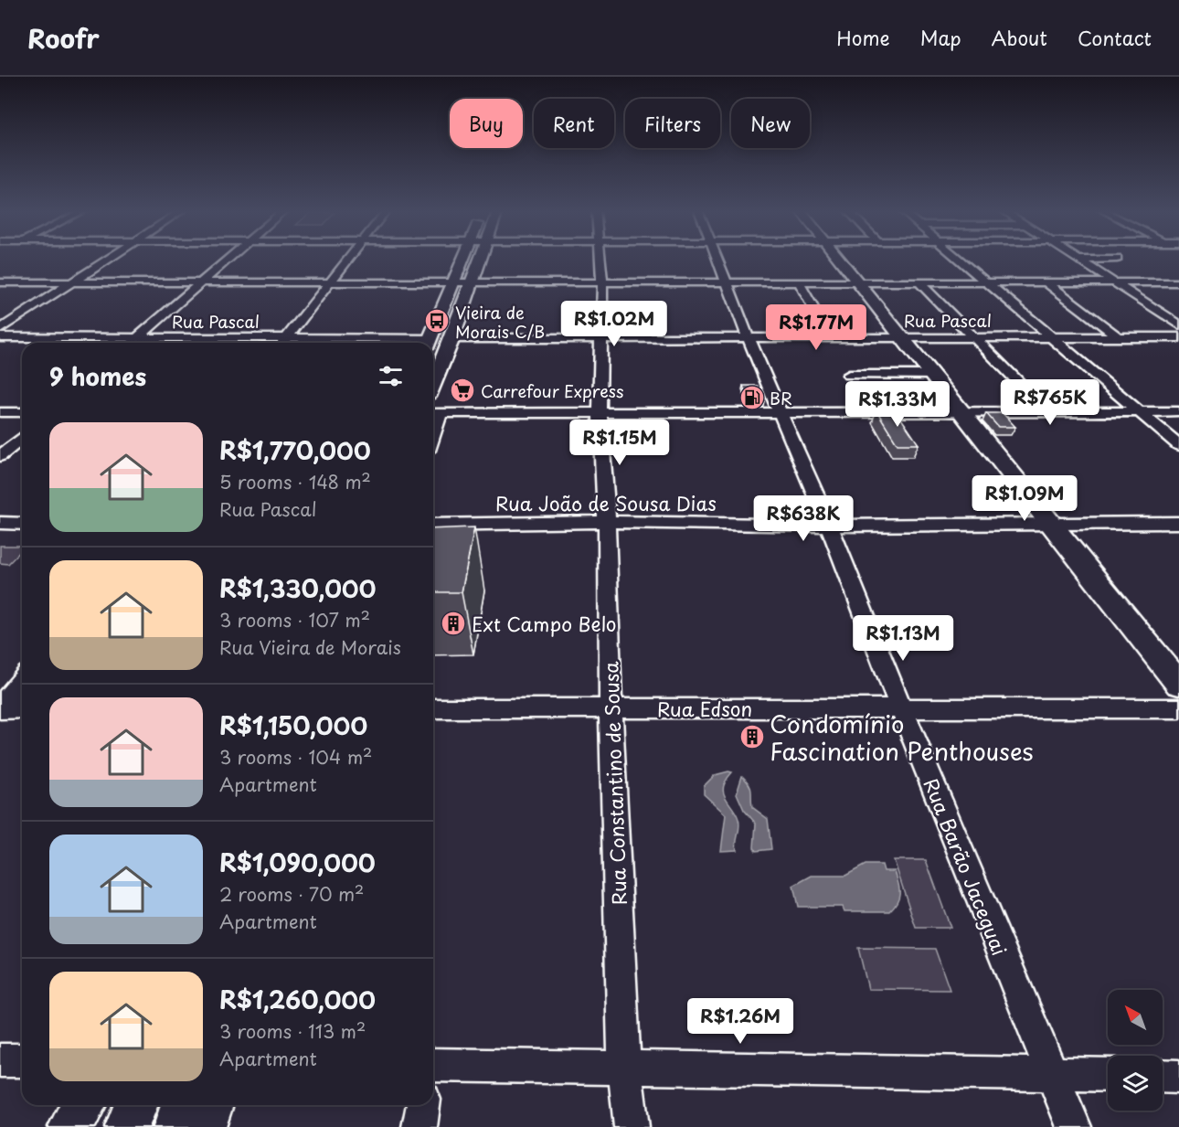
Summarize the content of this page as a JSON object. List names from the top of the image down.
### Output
{
  "streets": {
    "street": [
      "Rua Pascal",
      "Rua João de Sousa Dias",
      "Rua Edson",
      "Rua Constantino de Sousa",
      "Rua Barão Jaceguai"
    ]
  },
  "crossings": [
    ["Rua Pascal", "Rua Constantino de Sousa"],
    ["Rua Pascal", "Rua Barão Jaceguai"],
    ["Rua João de Sousa Dias", "Rua Constantino de Sousa"],
    ["Rua João de Sousa Dias", "Rua Barão Jaceguai"],
    ["Rua Edson", "Rua Constantino de Sousa"],
    ["Rua Edson", "Rua Barão Jaceguai"]
  ],
  "places": {
    "bus stop": ["Vieira de Morais C/B"],
    "supermarket": ["Carrefour Express"],
    "fuel station": ["BR"],
    "building": ["Ext Campo Belo", "Condomínio Fascination Penthouses"]
  },
  "north": "top left",
  "page": {
    "header": "Roofr",
    "nav": [
      "Home",
      "Map",
      "About",
      "Contact"
    ],
    "chip": [
      "Buy",
      "Rent",
      "Filters",
      "New"
    ],
    "price": [
      "R$1.02M",
      "R$1.77M",
      "R$765K",
      "R$1.33M",
      "R$1.15M",
      "R$1.09M",
      "R$638K",
      "R$1.13M",
      "R$1.26M"
    ],
    "heading": "9 homes",
    "list": [
      {
        "name": "R$1,770,000",
        "note": "5 rooms · 148 m² · Rua Pascal"
      },
      {
        "name": "R$1,330,000",
        "note": "3 rooms · 107 m² · Rua Vieira de Morais"
      },
      {
        "name": "R$1,150,000",
        "note": "3 rooms · 104 m² · Apartment"
      },
      {
        "name": "R$1,090,000",
        "note": "2 rooms · 70 m² · Apartment"
      },
      {
        "name": "R$1,260,000",
        "note": "3 rooms · 113 m² · Apartment"
      }
    ]
  }
}
